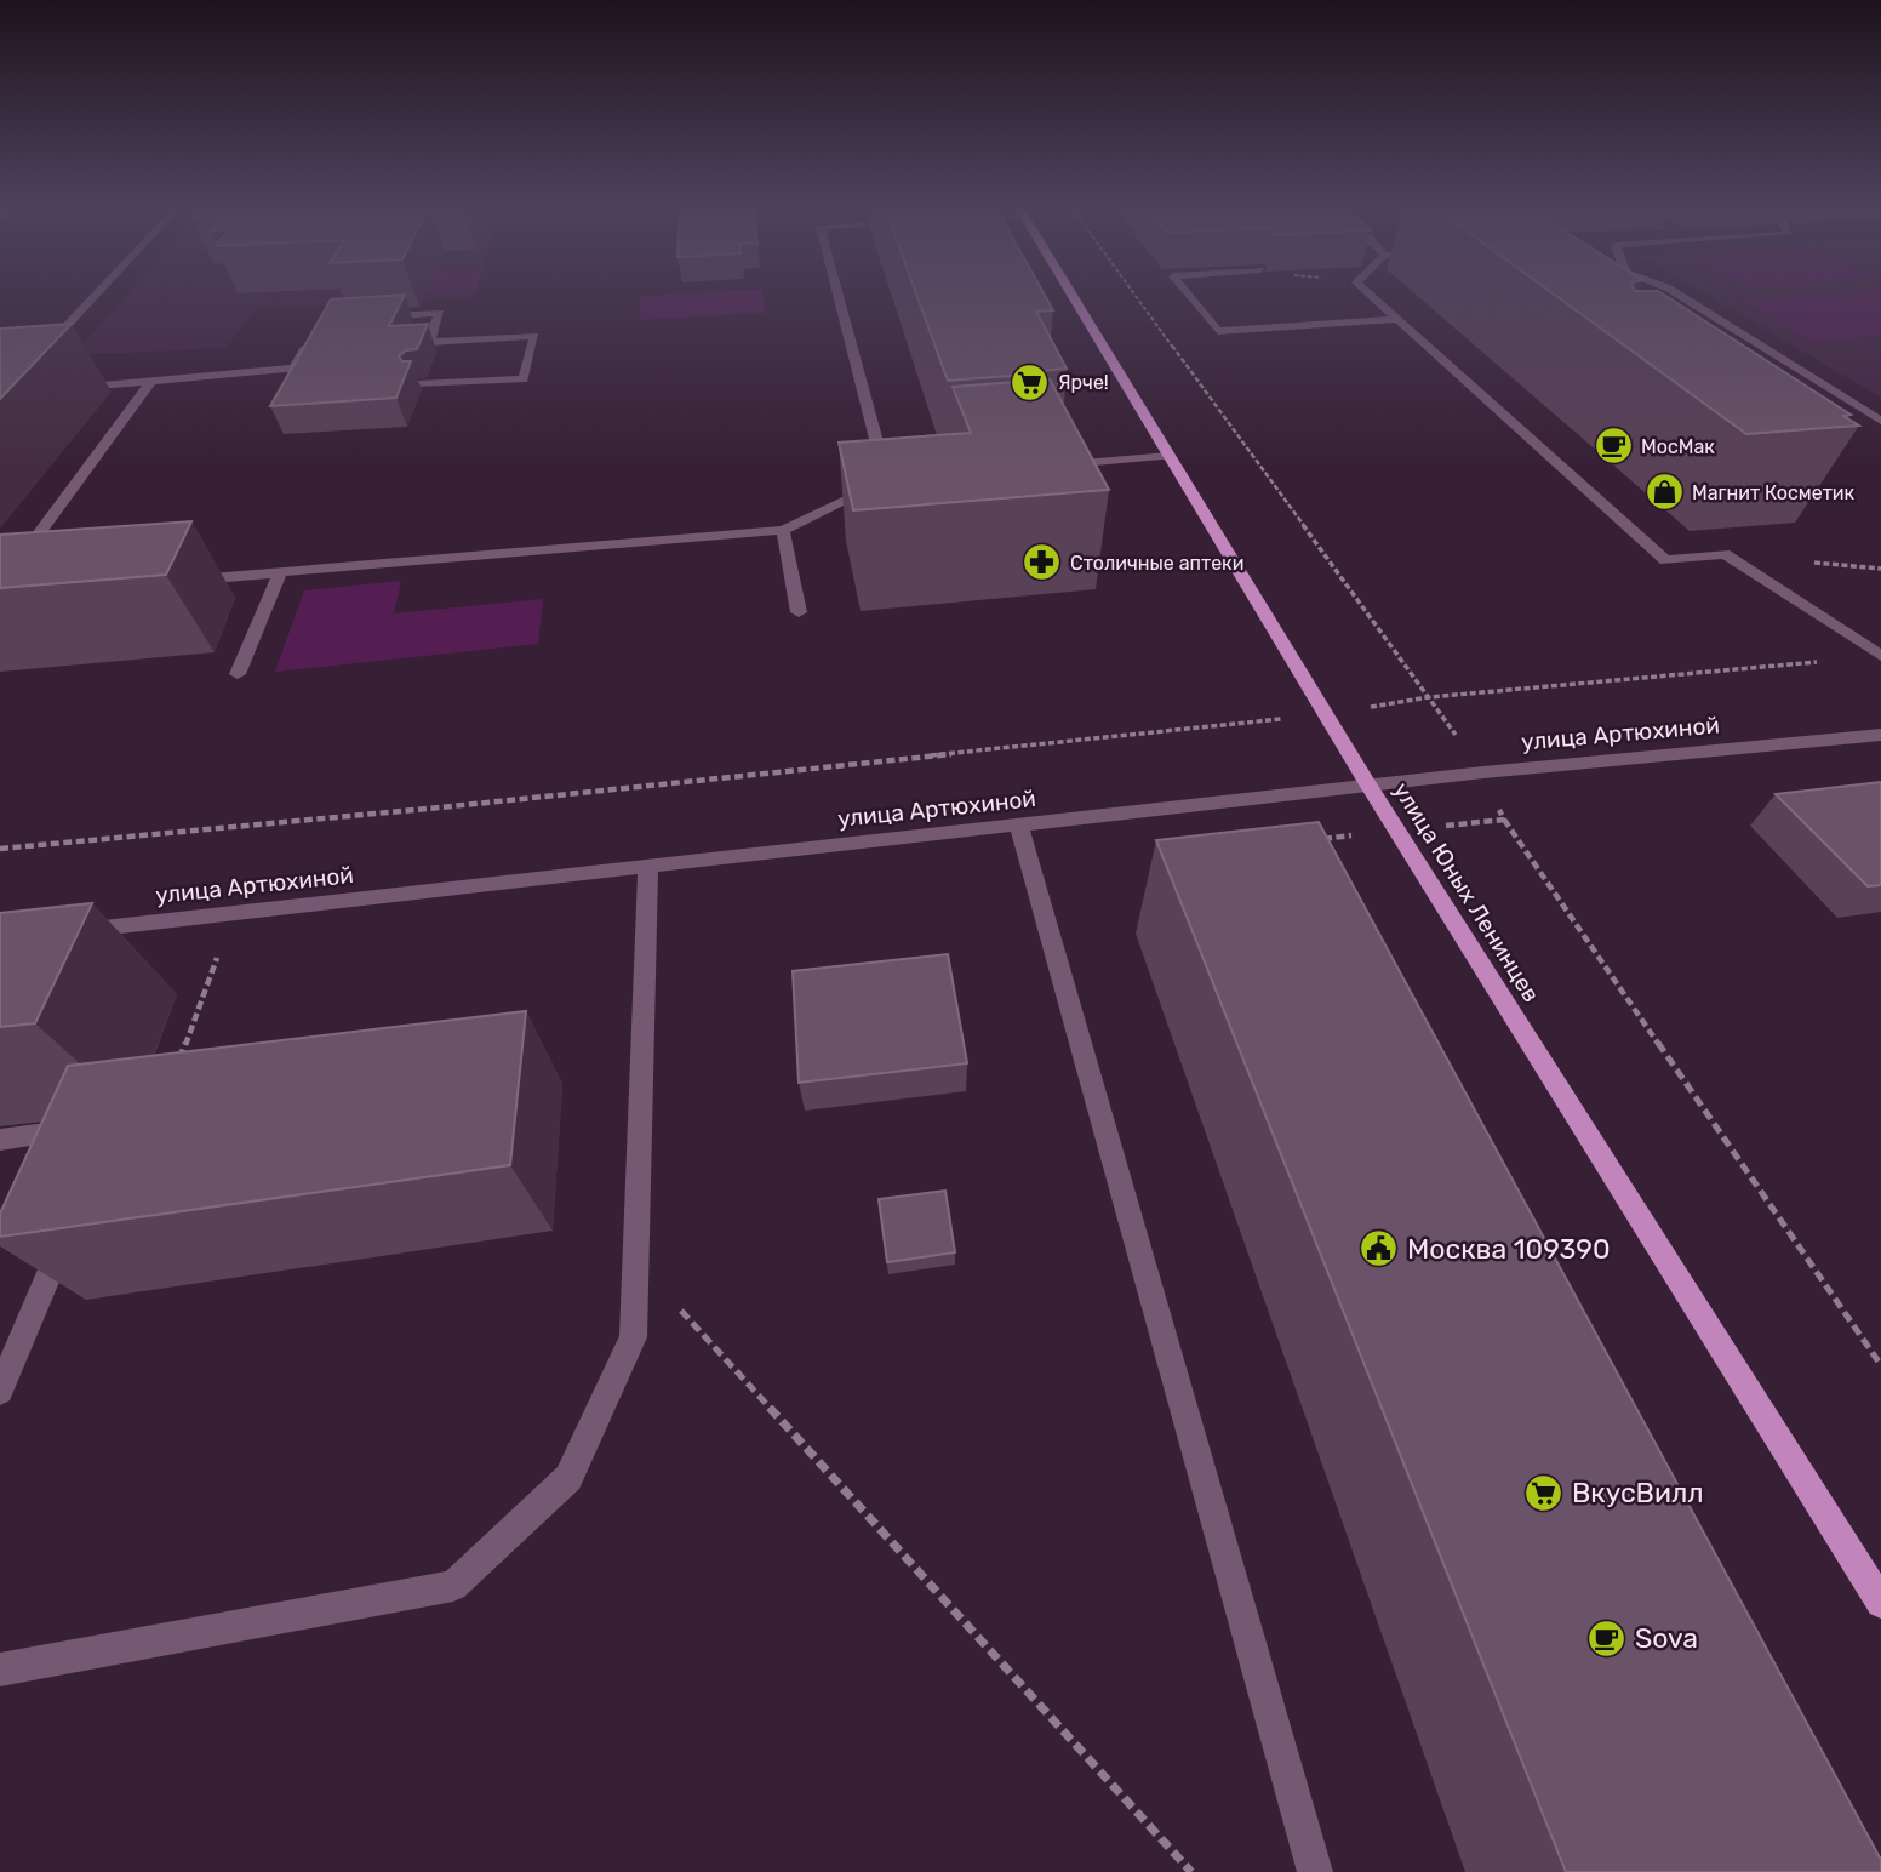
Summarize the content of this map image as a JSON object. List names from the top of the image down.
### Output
{
  "streets": {
    "main road": ["улица Юных Ленинцев"],
    "street": ["улица Артюхиной"]
  },
  "crossings": [
    ["улица Артюхиной", "улица Юных Ленинцев"]
  ],
  "places": {
    "supermarket": ["Ярче!", "ВкусВилл"],
    "cafe": ["МосМак", "Sova"],
    "shop": ["Магнит Косметик"],
    "pharmacy": ["Столичные аптеки"],
    "public building": ["Москва 109390"]
  }
}
